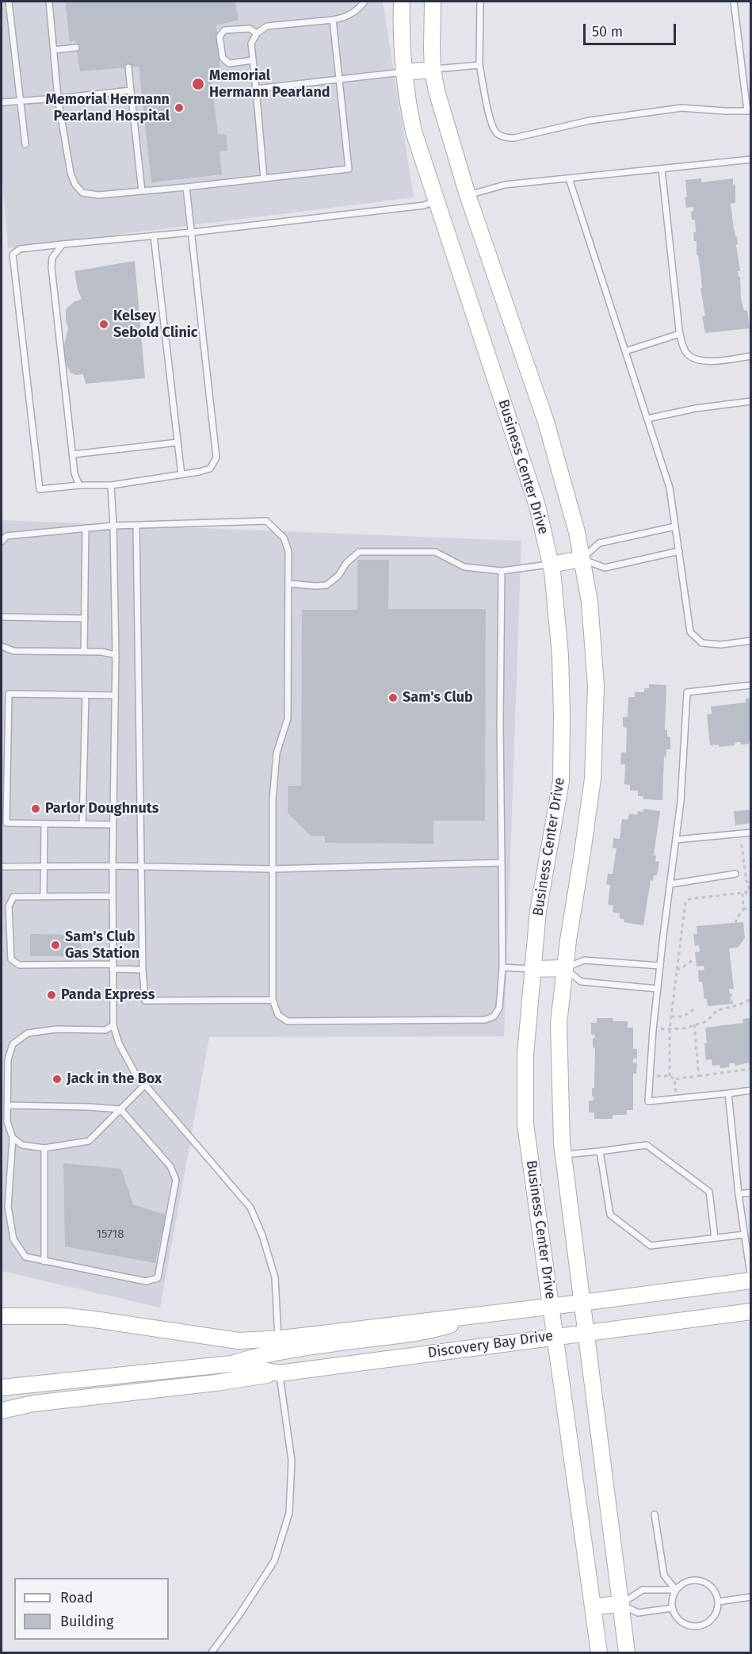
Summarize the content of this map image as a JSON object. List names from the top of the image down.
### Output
{
  "streets": {
    "street": ["Business Center Drive", "Discovery Bay Drive"]
  },
  "crossings": [
    ["Business Center Drive", "Discovery Bay Drive"]
  ],
  "places": [
    "Memorial Hermann Pearland",
    "Memorial Hermann Pearland Hospital",
    "Kelsey Sebold Clinic",
    "Sam's Club",
    "Parlor Doughnuts",
    "Sam's Club Gas Station",
    "Panda Express",
    "Jack in the Box"
  ],
  "house_numbers": ["15718"],
  "legend": ["Road", "Building"],
  "scale_bar": "50 m"
}
